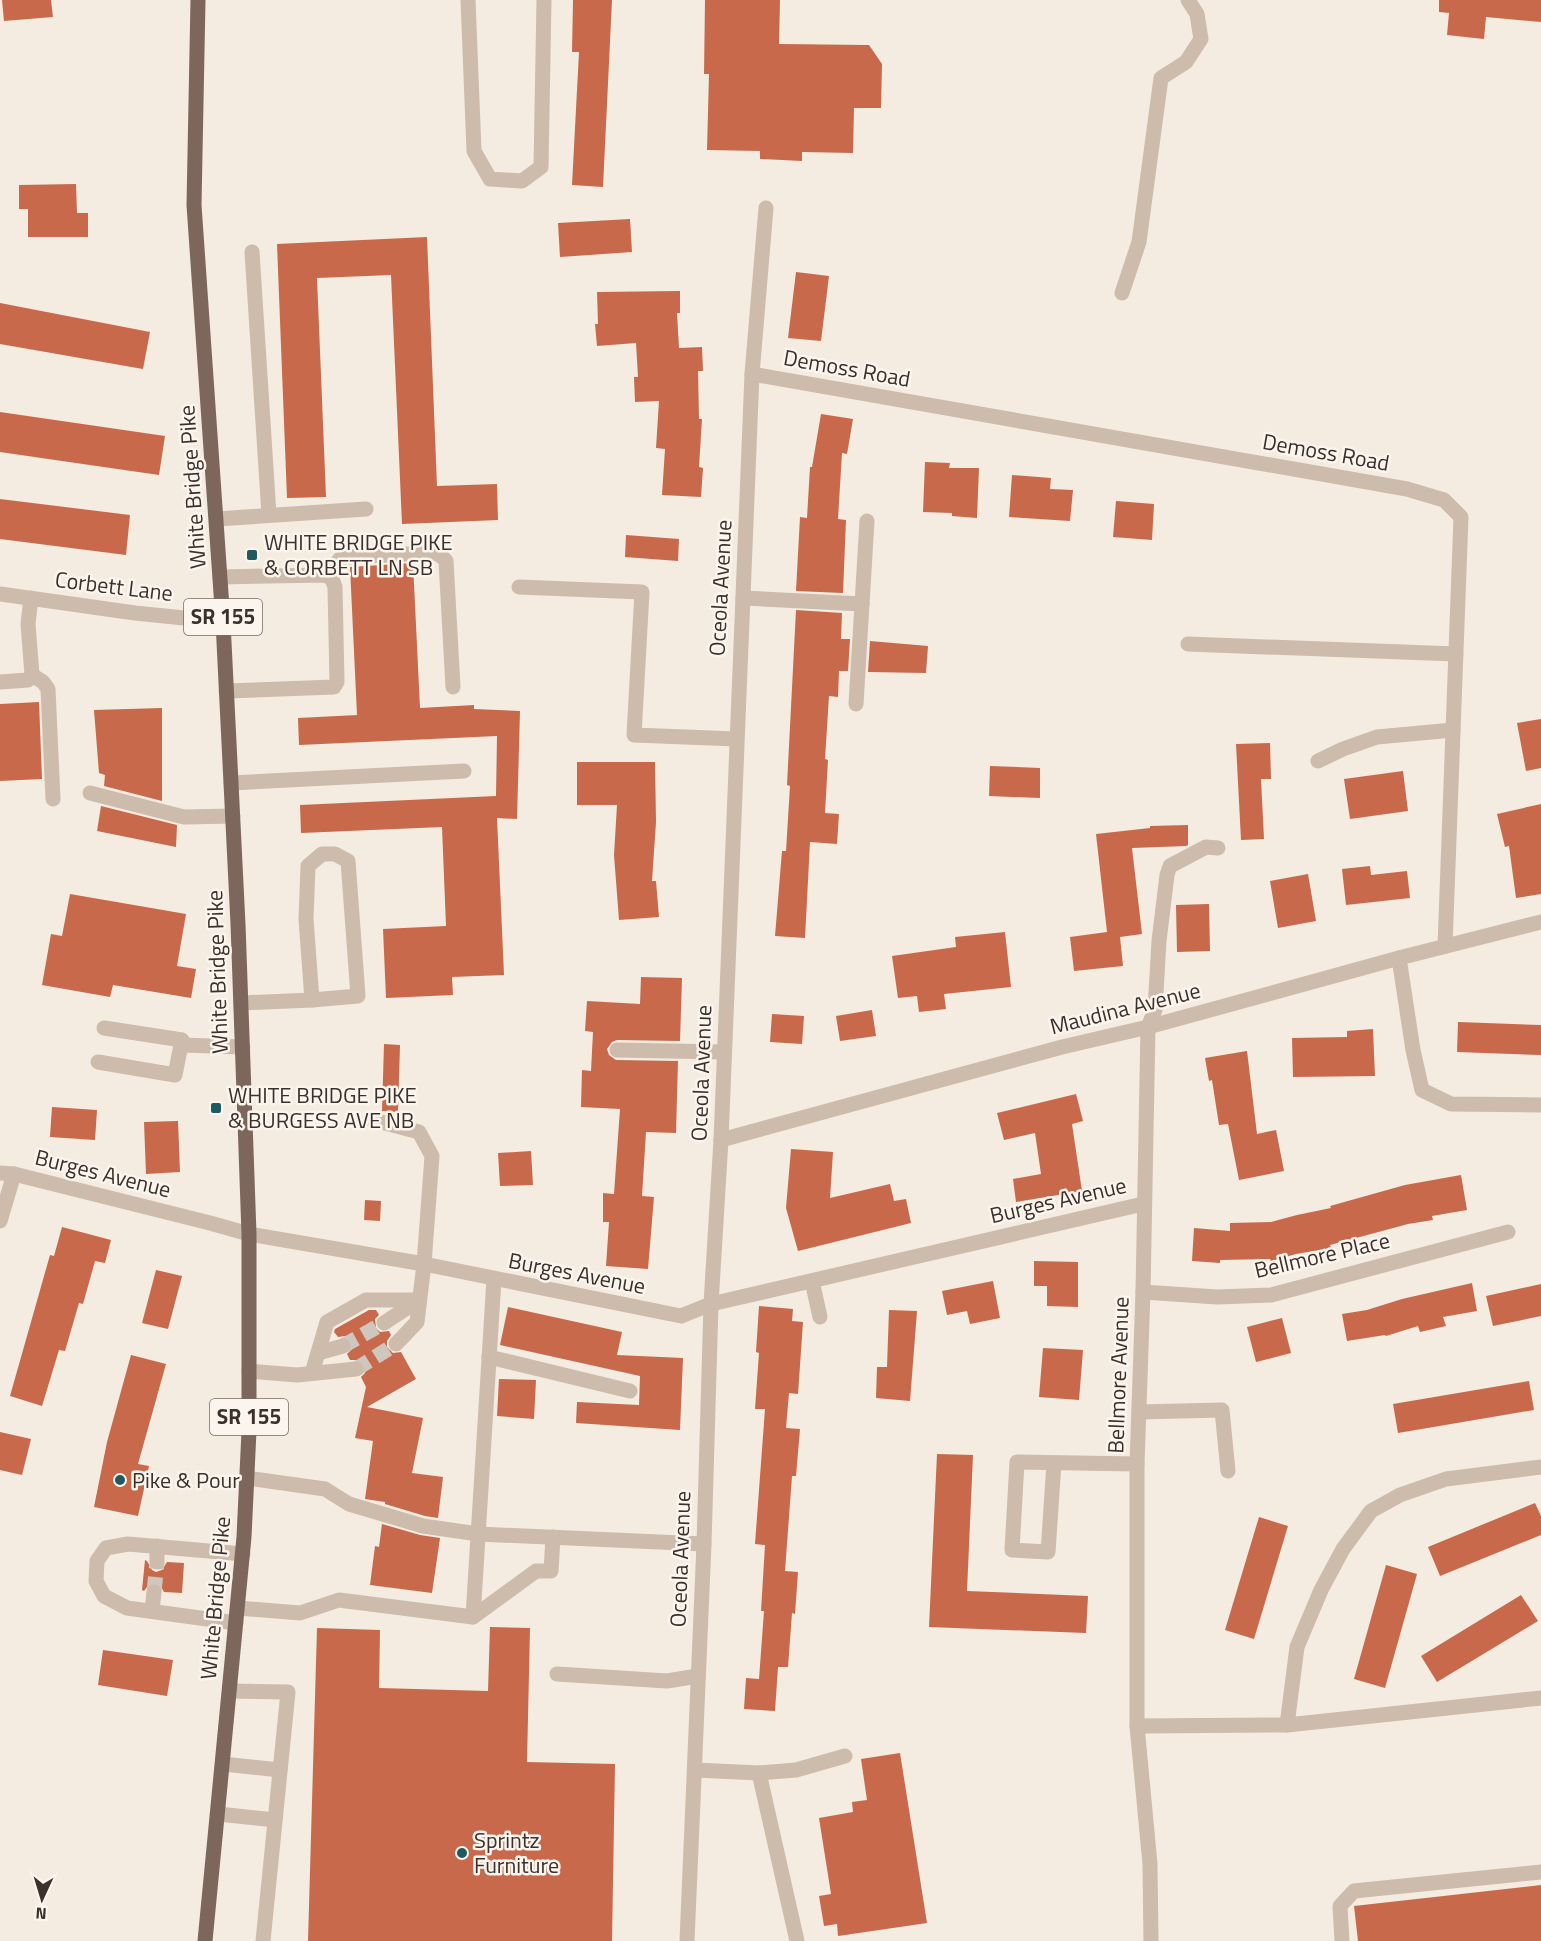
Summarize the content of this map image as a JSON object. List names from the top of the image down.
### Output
{
  "streets": {
    "main road": ["White Bridge Pike", "SR 155"],
    "street": [
      "Demoss Road",
      "Corbett Lane",
      "Oceola Avenue",
      "Maudina Avenue",
      "Burges Avenue",
      "Bellmore Place",
      "Bellmore Avenue"
    ]
  },
  "crossings": [
    ["Demoss Road", "Oceola Avenue"],
    ["Demoss Road", "Maudina Avenue"],
    ["White Bridge Pike", "Corbett Lane"],
    ["White Bridge Pike", "Burges Avenue"],
    ["Oceola Avenue", "Maudina Avenue"],
    ["Oceola Avenue", "Burges Avenue"],
    ["Maudina Avenue", "Bellmore Avenue"],
    ["Burges Avenue", "Bellmore Avenue"],
    ["Bellmore Place", "Bellmore Avenue"]
  ],
  "places": {
    "transit": ["WHITE BRIDGE PIKE & CORBETT LN SB", "WHITE BRIDGE PIKE & BURGESS AVE NB"],
    "other": ["Pike & Pour", "Sprintz Furniture"]
  },
  "north": "bottom"
}
